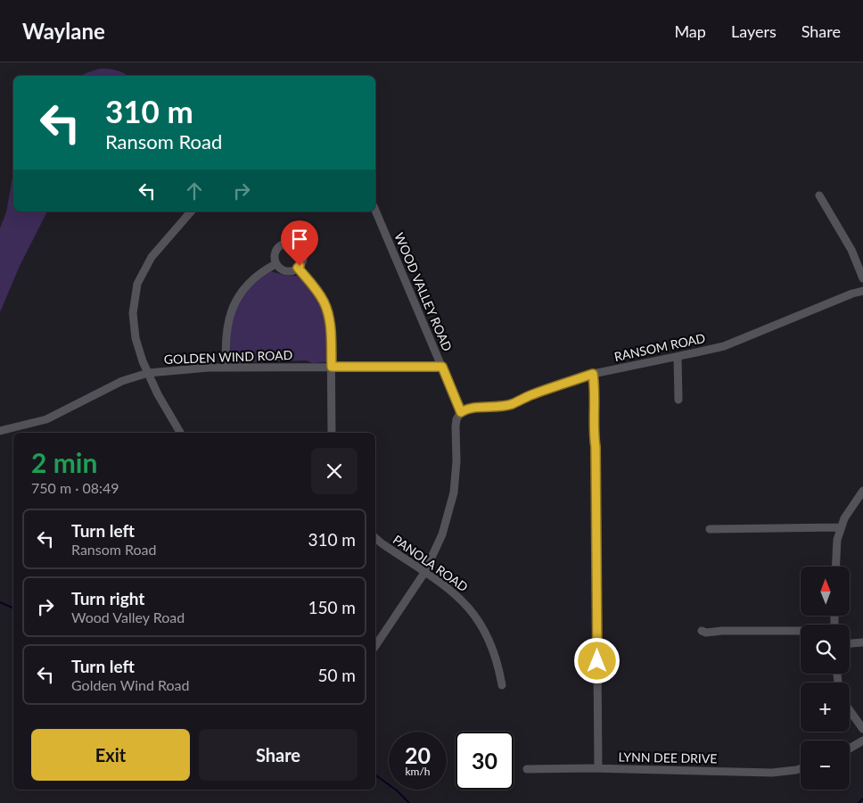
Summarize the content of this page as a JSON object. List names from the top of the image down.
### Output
{
  "streets": {
    "street": [
      "WOOD VALLEY ROAD",
      "RANSOM ROAD",
      "GOLDEN WIND ROAD",
      "PANOLA ROAD",
      "LYNN DEE DRIVE"
    ]
  },
  "crossings": [
    ["WOOD VALLEY ROAD", "RANSOM ROAD"],
    ["WOOD VALLEY ROAD", "GOLDEN WIND ROAD"],
    ["WOOD VALLEY ROAD", "PANOLA ROAD"]
  ],
  "north": "top",
  "page": {
    "header": "Waylane",
    "nav": ["Map", "Layers", "Share"],
    "turn": ["310 m", "Ransom Road"],
    "heading": ["2 min", "750 m · 08:49"],
    "list": [
      {
        "name": "Turn left",
        "note": "Ransom Road",
        "value": "310 m"
      },
      {
        "name": "Turn right",
        "note": "Wood Valley Road",
        "value": "150 m"
      },
      {
        "name": "Turn left",
        "note": "Golden Wind Road",
        "value": "50 m"
      }
    ],
    "map_buttons": ["+", "−"],
    "buttons": ["Exit", "Share"],
    "speed": "20 km/h",
    "limit": "30"
  }
}
